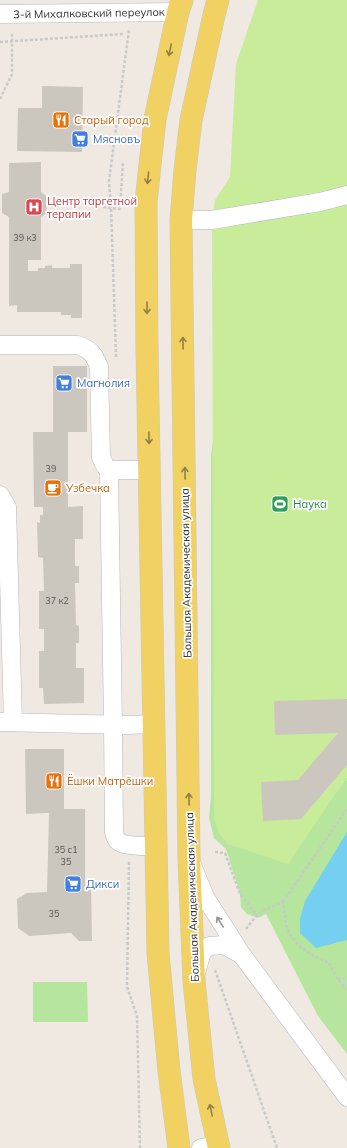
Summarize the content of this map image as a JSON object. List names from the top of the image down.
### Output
{
  "streets": {
    "main road": ["Большая Академическая улица"],
    "street": ["3-й Михалковский переулок"]
  },
  "places": {
    "restaurant": ["Старый город", "Ёшки Матрёшки"],
    "supermarket": ["Мясновъ", "Магнолия", "Дикси"],
    "hospital": ["Центр таргетной терапии"],
    "cafe": ["Узбечка"],
    "sports": ["Наука"]
  },
  "house_numbers": [
    "39 к3",
    "39",
    "37 к2",
    "35 с1",
    "35",
    "35"
  ]
}
